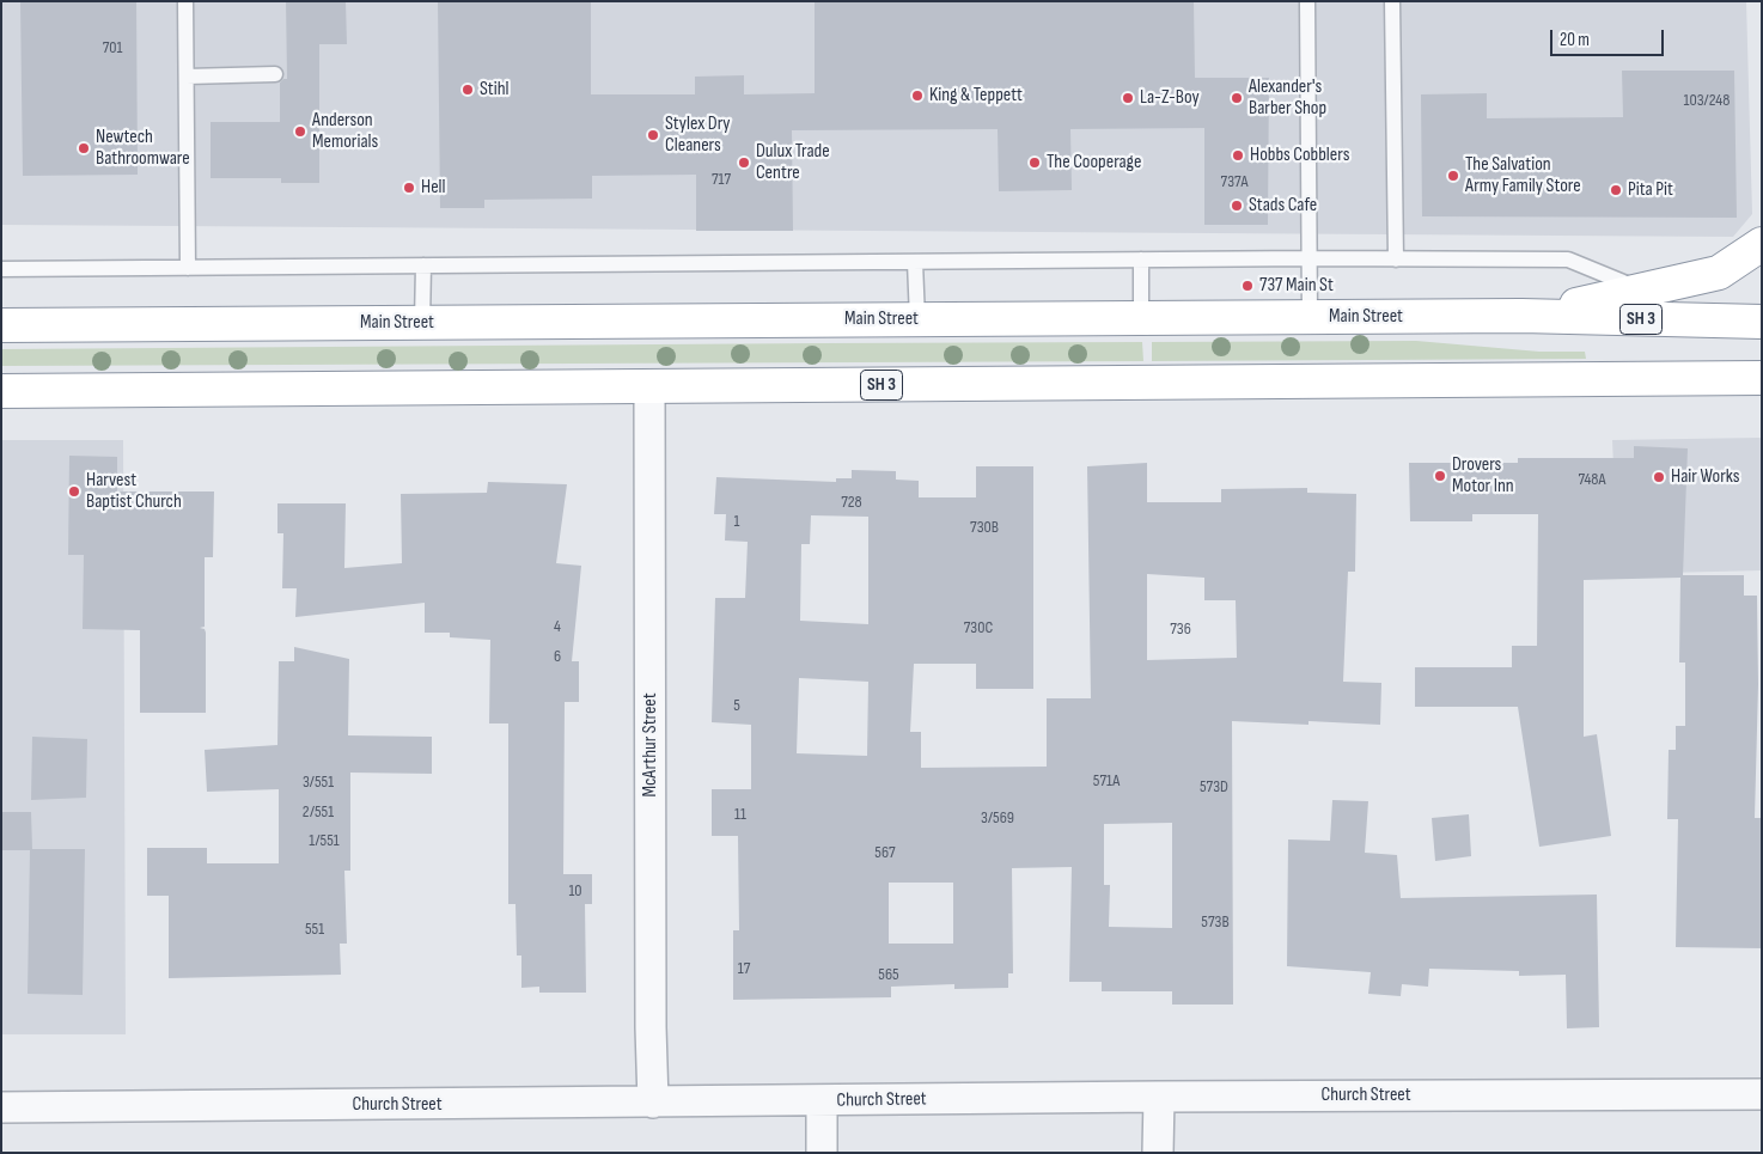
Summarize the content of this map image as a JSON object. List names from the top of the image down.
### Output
{
  "streets": {
    "highway": ["Main Street", "SH 3"],
    "street": ["McArthur Street", "Church Street"]
  },
  "crossings": [
    ["SH 3", "McArthur Street"],
    ["McArthur Street", "Church Street"]
  ],
  "places": [
    "Stihl",
    "King & Teppett",
    "La-Z-Boy",
    "Alexander's Barber Shop",
    "Anderson Memorials",
    "Stylex Dry Cleaners",
    "Newtech Bathroomware",
    "Hobbs Cobblers",
    "Dulux Trade Centre",
    "The Cooperage",
    "The Salvation Army Family Store",
    "Hell",
    "Pita Pit",
    "Stads Cafe",
    "737 Main St",
    "Drovers Motor Inn",
    "Hair Works",
    "Harvest Baptist Church"
  ],
  "house_numbers": [
    "701",
    "103/248",
    "717",
    "737A",
    "748A",
    "728",
    "1",
    "730B",
    "4",
    "730C",
    "736",
    "6",
    "5",
    "571A",
    "3/551",
    "573D",
    "2/551",
    "11",
    "3/569",
    "1/551",
    "567",
    "10",
    "573B",
    "551",
    "17",
    "565"
  ],
  "scale_bar": "20 m"
}
